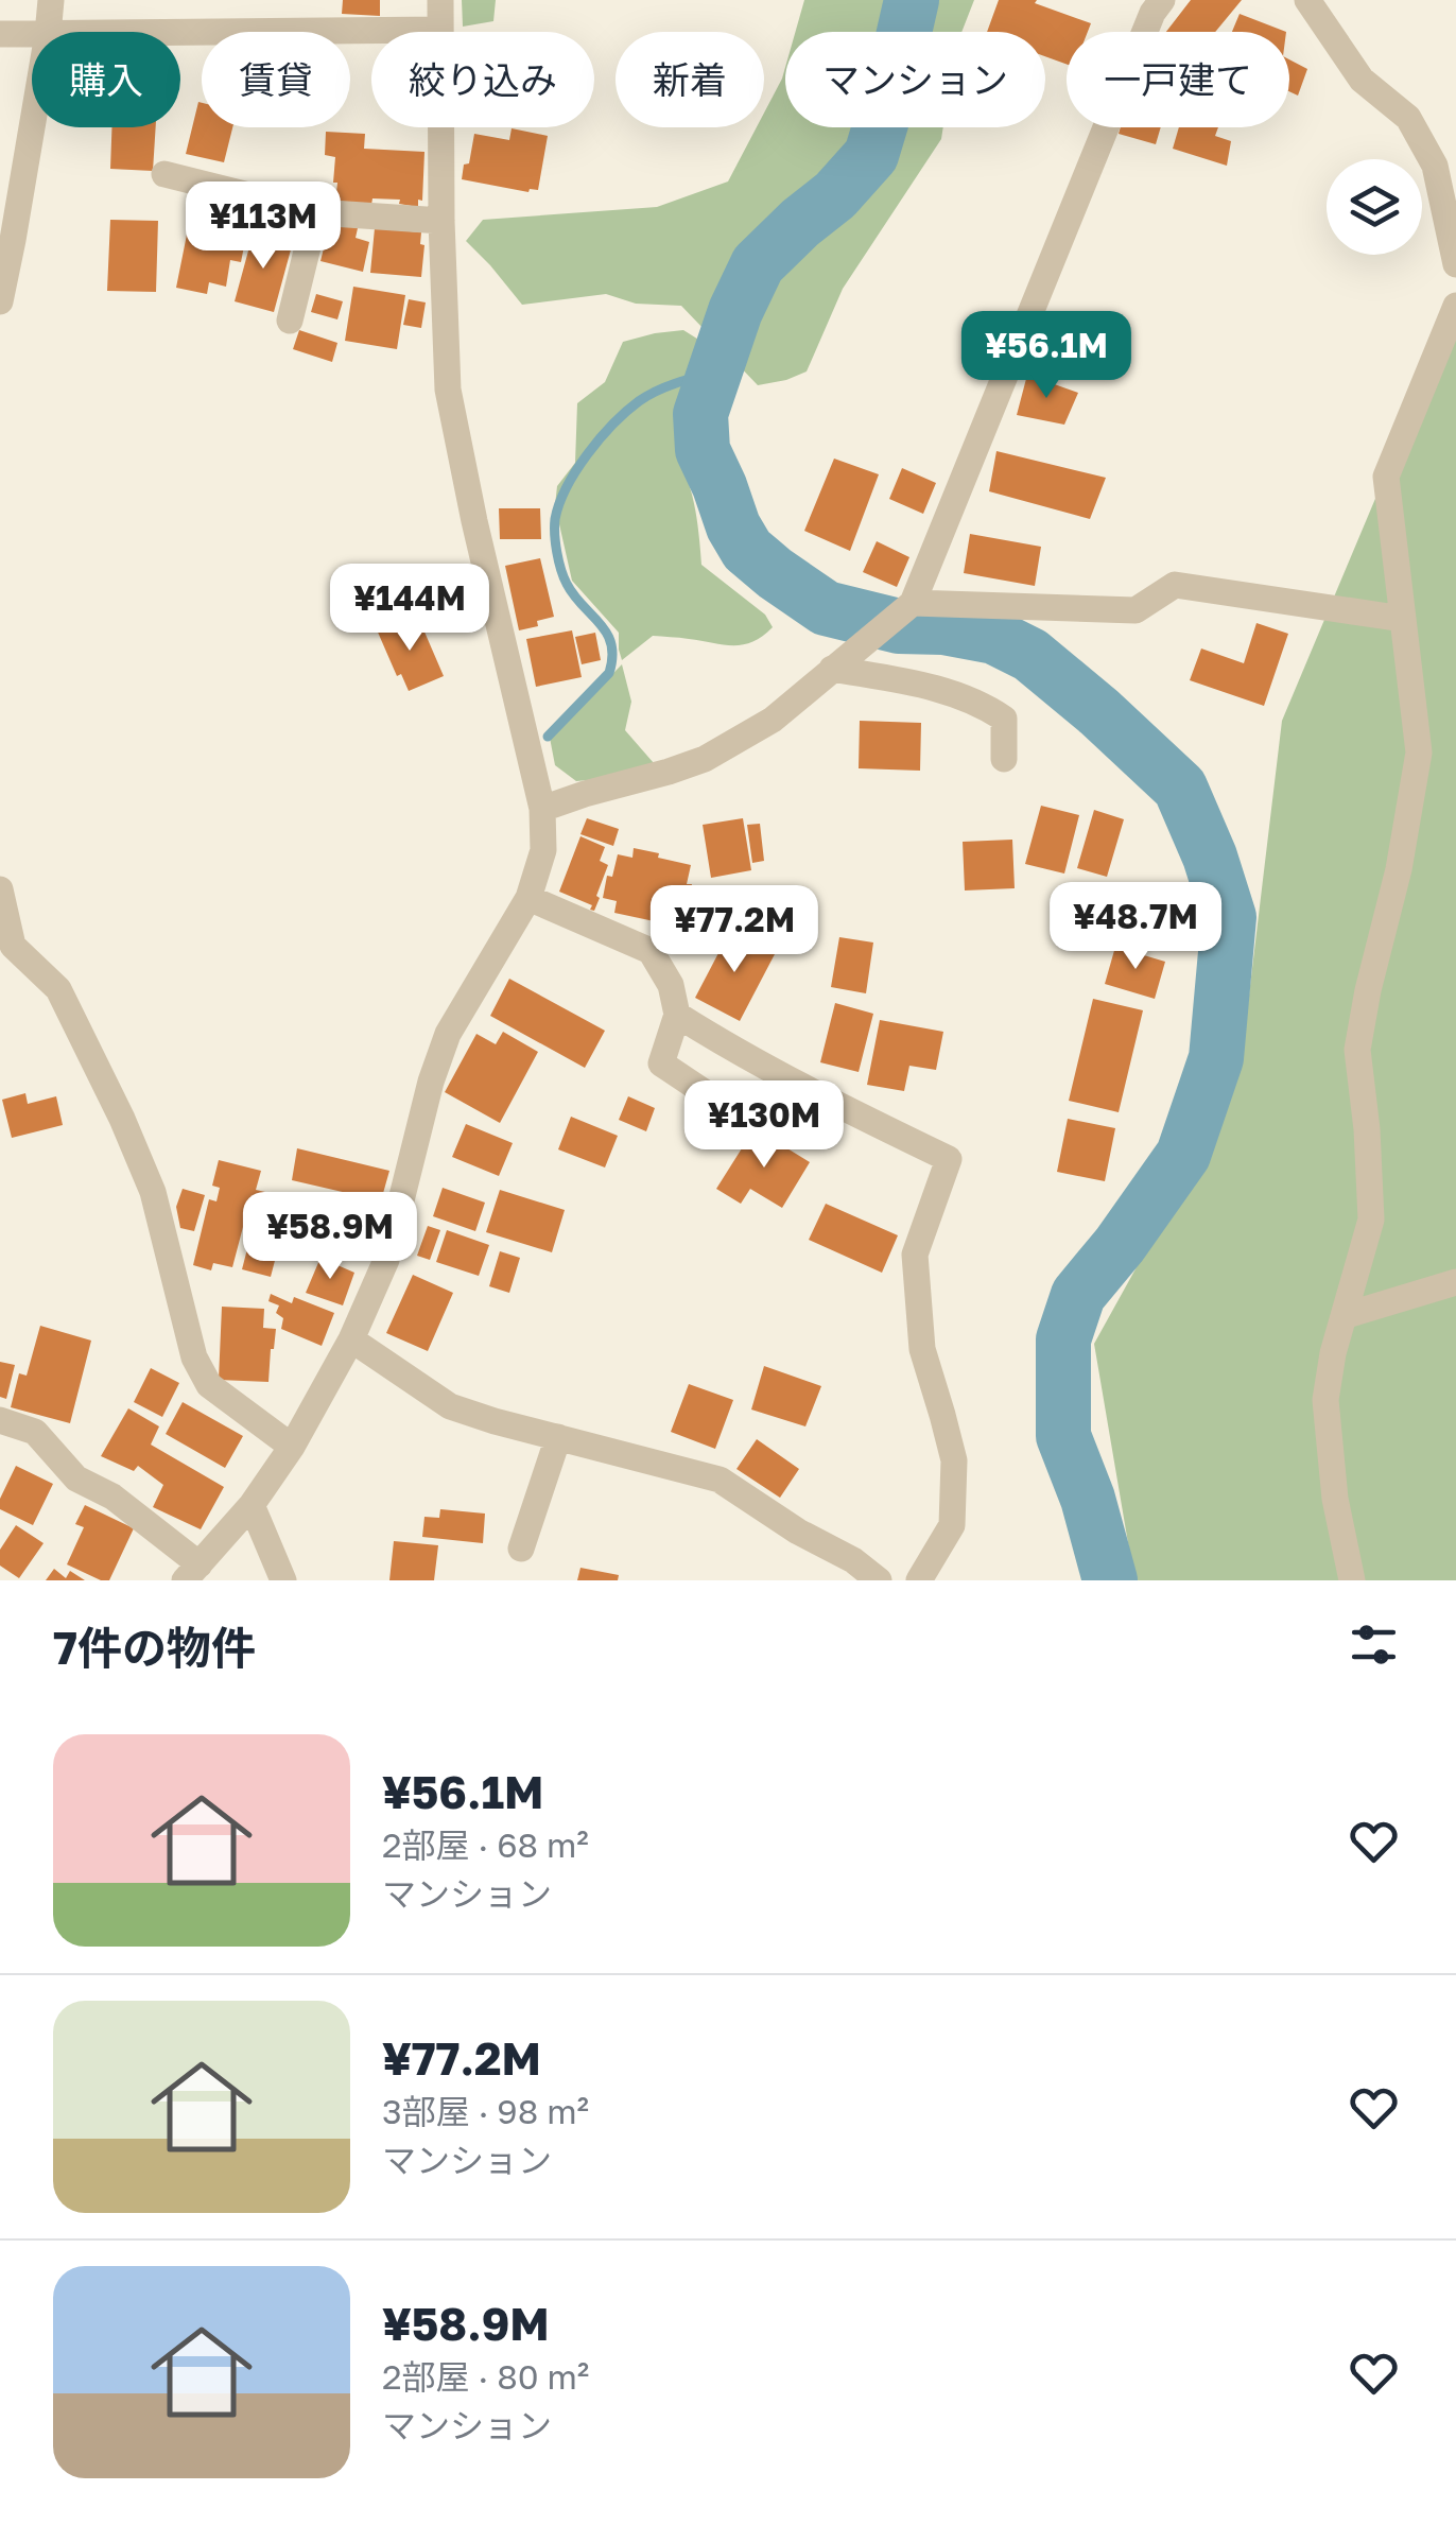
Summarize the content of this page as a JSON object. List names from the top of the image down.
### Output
{
  "page": {
    "chip": [
      "購入",
      "賃貸",
      "絞り込み",
      "新着",
      "マンション",
      "一戸建て"
    ],
    "price": [
      "¥113M",
      "¥56.1M",
      "¥144M",
      "¥48.7M",
      "¥77.2M",
      "¥130M",
      "¥58.9M"
    ],
    "heading": "7件の物件",
    "list": [
      {
        "name": "¥56.1M",
        "note": "2部屋 · 68 m² · マンション"
      },
      {
        "name": "¥77.2M",
        "note": "3部屋 · 98 m² · マンション"
      },
      {
        "name": "¥58.9M",
        "note": "2部屋 · 80 m² · マンション"
      }
    ]
  }
}
